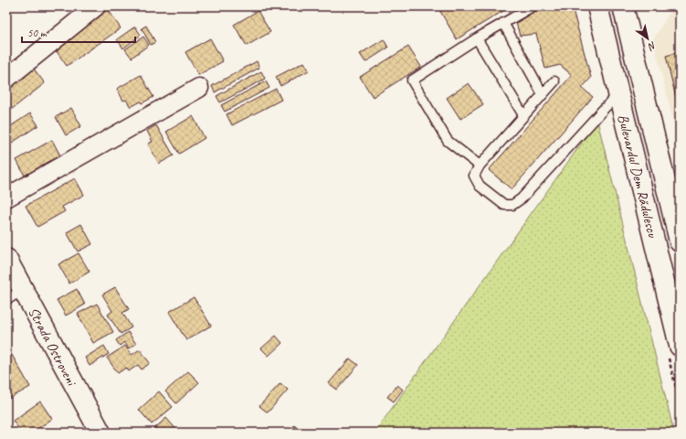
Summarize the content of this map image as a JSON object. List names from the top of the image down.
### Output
{
  "streets": {
    "main road": ["Bulevardul Dem Rădulescu", "Strada Ostroveni"]
  },
  "scale_bar": "50 m",
  "north": "bottom right"
}
